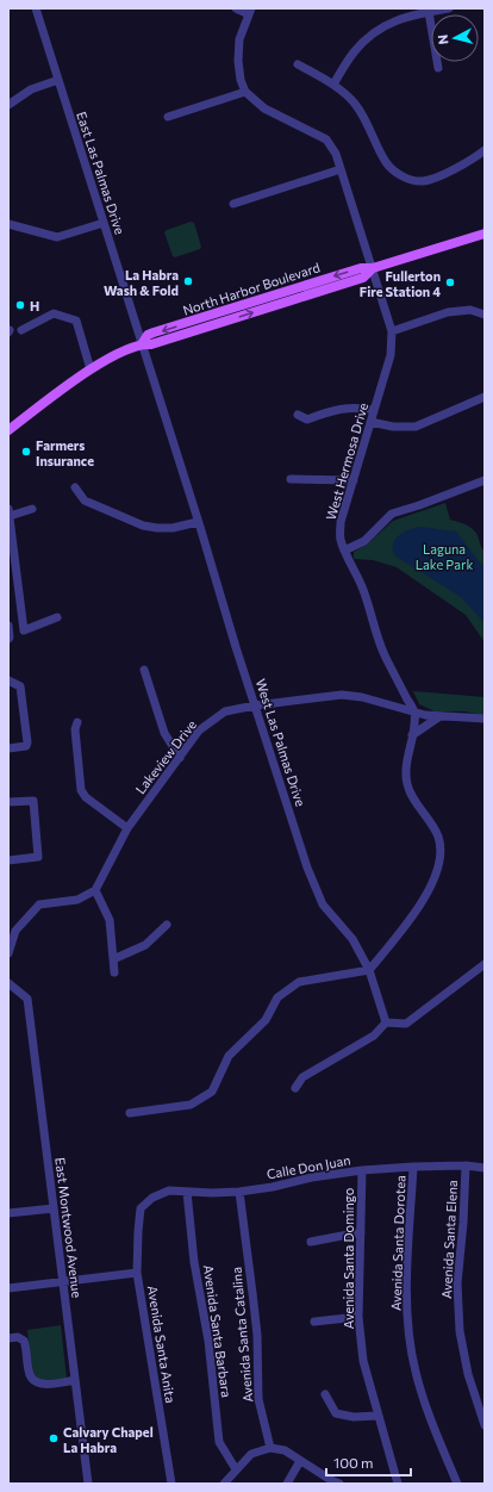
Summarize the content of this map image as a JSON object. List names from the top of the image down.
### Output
{
  "streets": {
    "main road": ["North Harbor Boulevard"],
    "street": [
      "East Las Palmas Drive",
      "West Hermosa Drive",
      "West Las Palmas Drive",
      "Lakeview Drive",
      "Calle Don Juan",
      "East Montwood Avenue",
      "Avenida Santa Elena",
      "Avenida Santa Dorotea",
      "Avenida Santa Domingo",
      "Avenida Santa Barbara",
      "Avenida Santa Catalina",
      "Avenida Santa Anita"
    ]
  },
  "crossings": [
    ["East Las Palmas Drive", "North Harbor Boulevard"],
    ["East Las Palmas Drive", "West Las Palmas Drive"],
    ["North Harbor Boulevard", "West Hermosa Drive"],
    ["North Harbor Boulevard", "West Las Palmas Drive"],
    ["West Hermosa Drive", "Lakeview Drive"],
    ["West Las Palmas Drive", "Lakeview Drive"],
    ["Calle Don Juan", "Avenida Santa Elena"],
    ["Calle Don Juan", "Avenida Santa Dorotea"],
    ["Calle Don Juan", "Avenida Santa Domingo"],
    ["Calle Don Juan", "Avenida Santa Barbara"],
    ["Calle Don Juan", "Avenida Santa Catalina"],
    ["Calle Don Juan", "Avenida Santa Anita"]
  ],
  "parks": ["Laguna Lake Park"],
  "places": [
    "La Habra Wash & Fold",
    "Fullerton Fire Station 4",
    "H",
    "Farmers Insurance",
    "Calvary Chapel La Habra"
  ],
  "scale_bar": "100 m",
  "north": "left"
}
